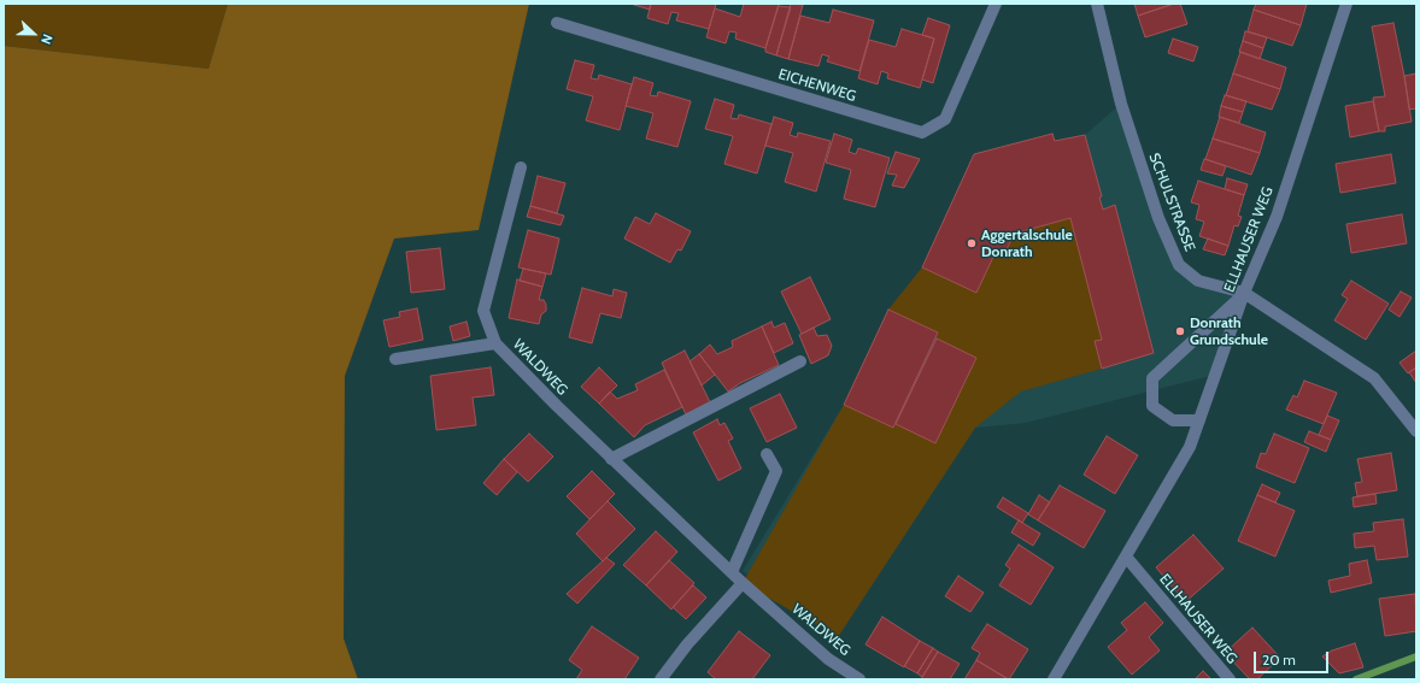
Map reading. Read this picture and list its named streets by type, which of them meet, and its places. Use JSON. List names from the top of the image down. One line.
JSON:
{"streets":{"street":["EICHENWEG","SCHULSTRASSE","ELLHAUSER WEG","WALDWEG"]},"crossings":[["SCHULSTRASSE","ELLHAUSER WEG"]],"places":["Aggertalschule Donrath","Donrath Grundschule"],"scale_bar":"20 m","north":"right"}
